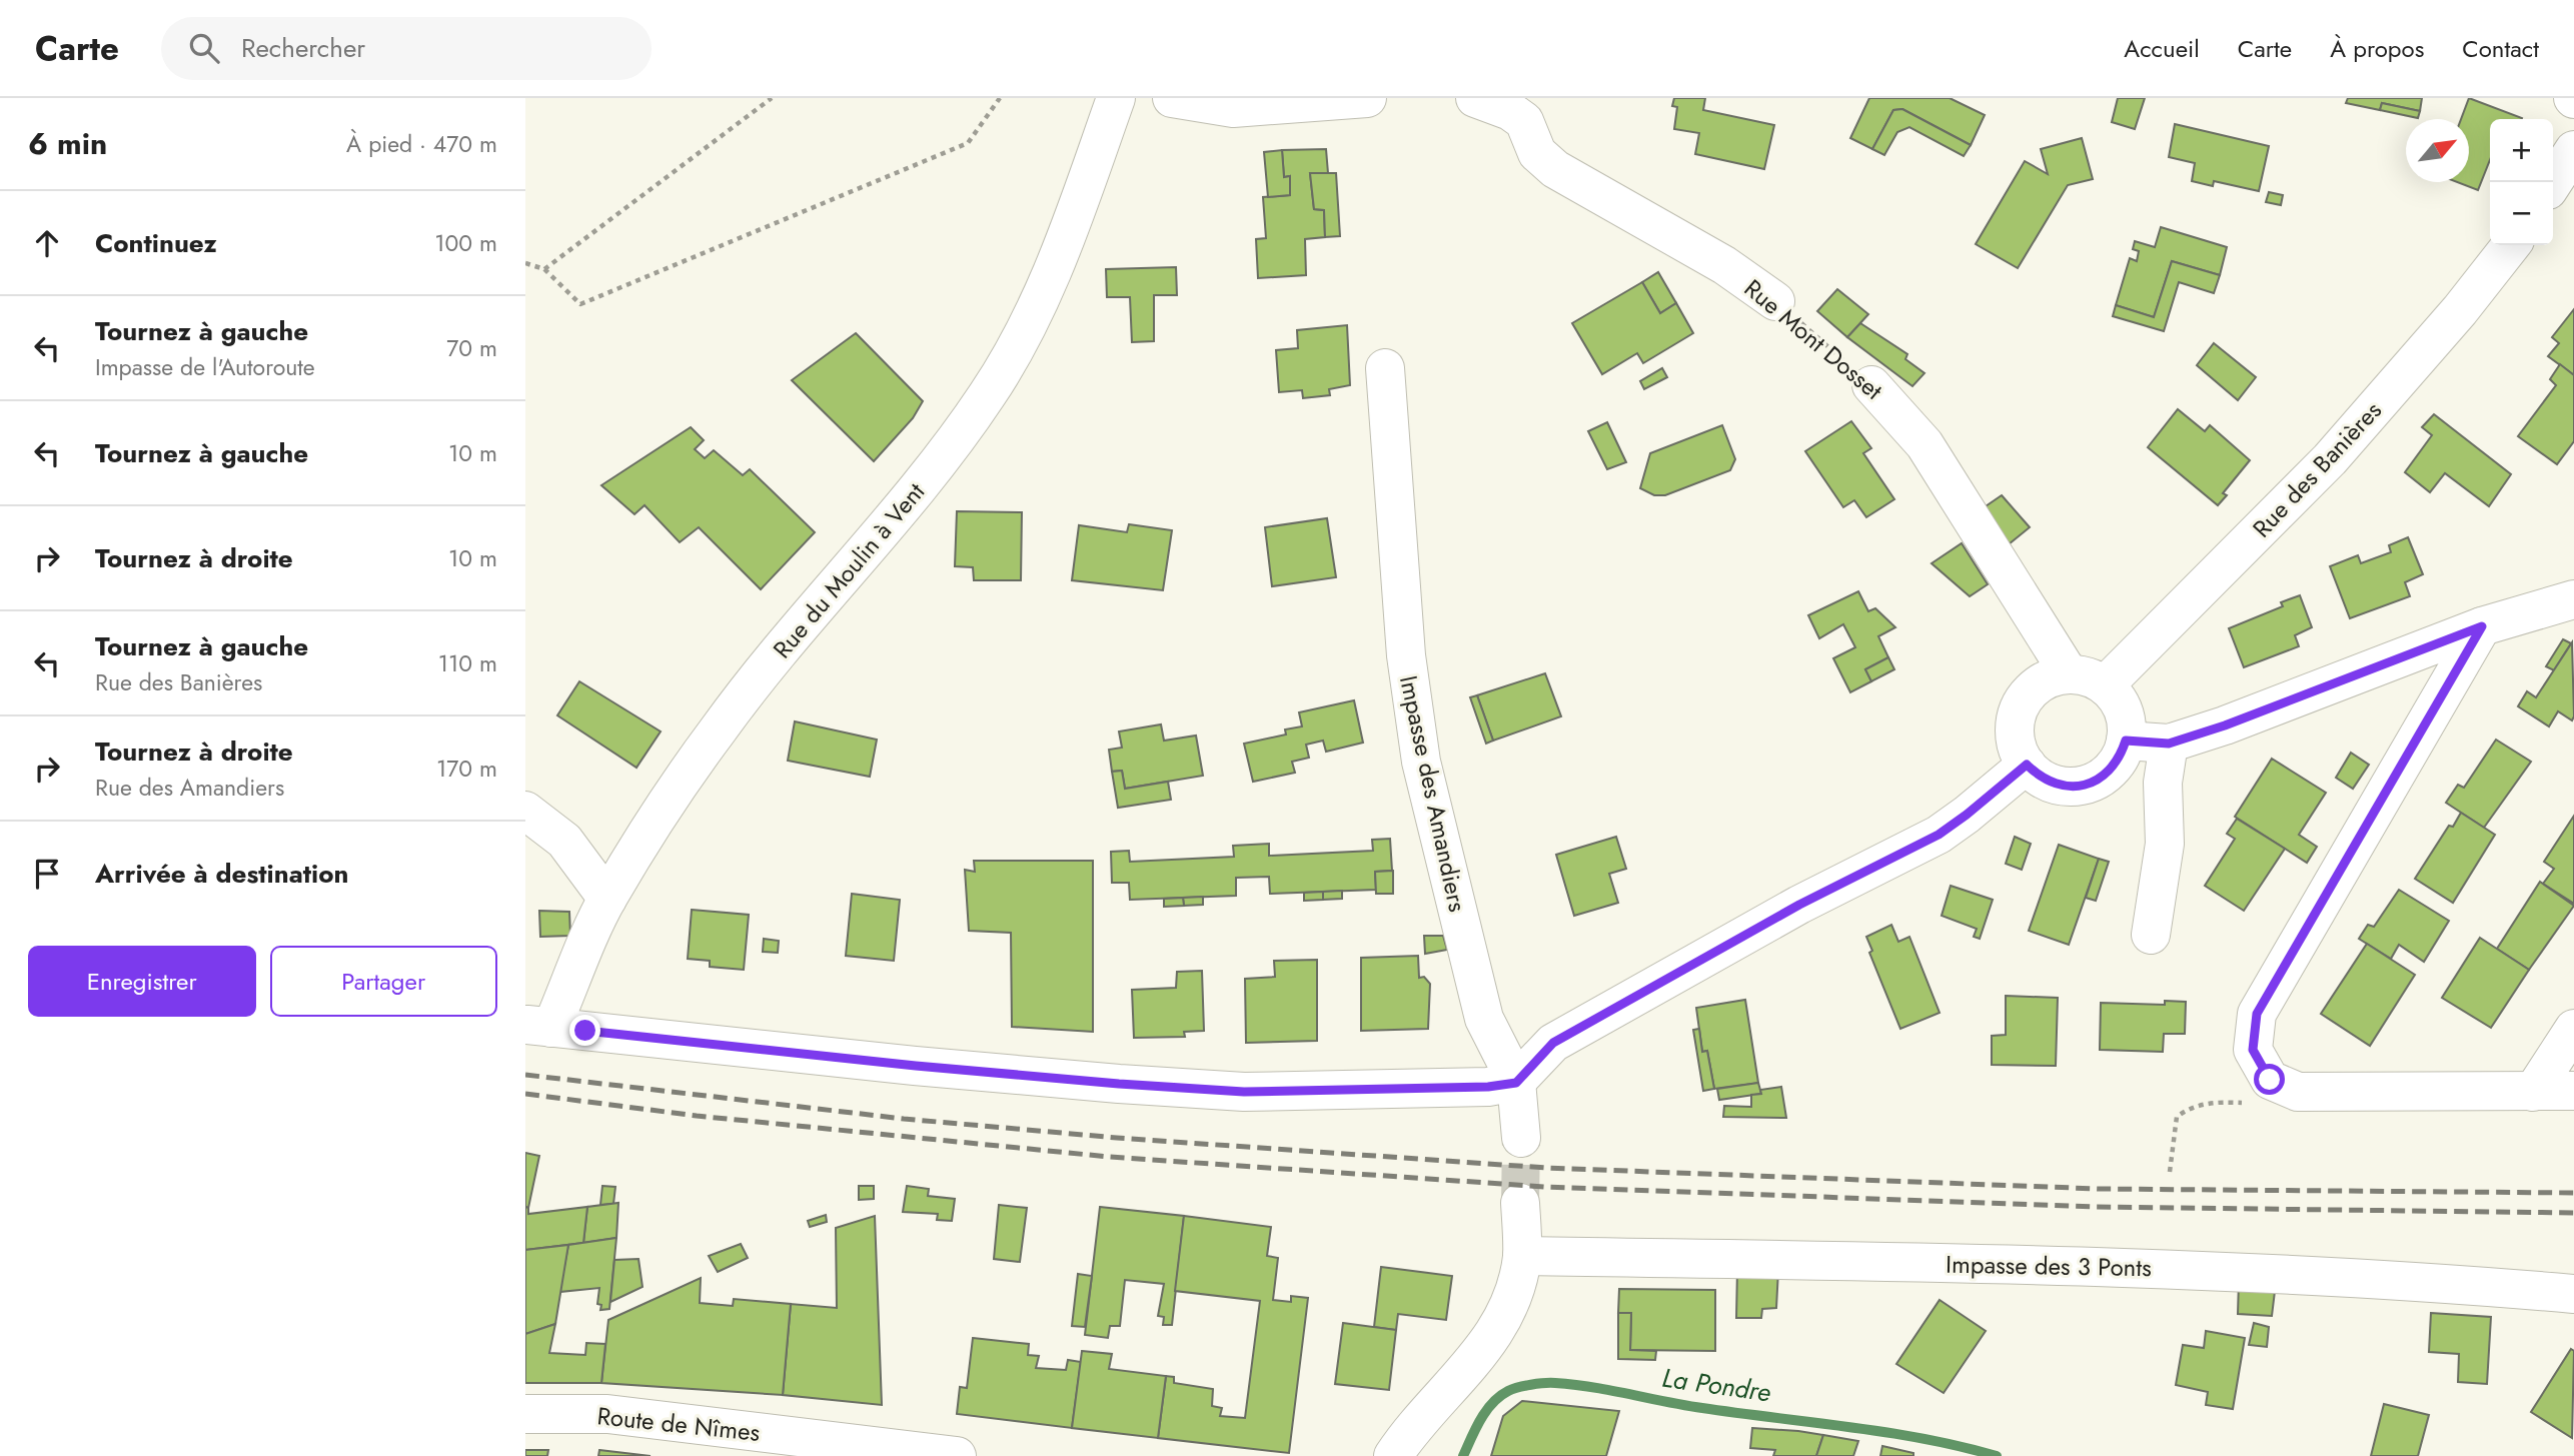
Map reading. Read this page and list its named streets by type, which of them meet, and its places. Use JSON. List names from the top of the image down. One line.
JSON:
{"streets":{"street":["Rue Mont Dosset","Rue des Banières","Rue du Moulin à Vent","Impasse des Amandiers","Impasse des 3 Ponts","Route de Nîmes"]},"crossings":[["Rue Mont Dosset","Rue des Banières"]],"water":["La Pondre"],"north":"top right","page":{"header":"Carte","search":"Rechercher","nav":["Accueil","Carte","À propos","Contact"],"heading":["6 min","À pied · 470 m"],"map_buttons":["+","−"],"list":[["Continuez","100 m"],["Tournez à gauche","Impasse de l'Autoroute","70 m"],["Tournez à gauche","10 m"],["Tournez à droite","10 m"],["Tournez à gauche","Rue des Banières","110 m"],["Tournez à droite","Rue des Amandiers","170 m"],"Arrivée à destination"],"buttons":["Enregistrer","Partager"]}}
